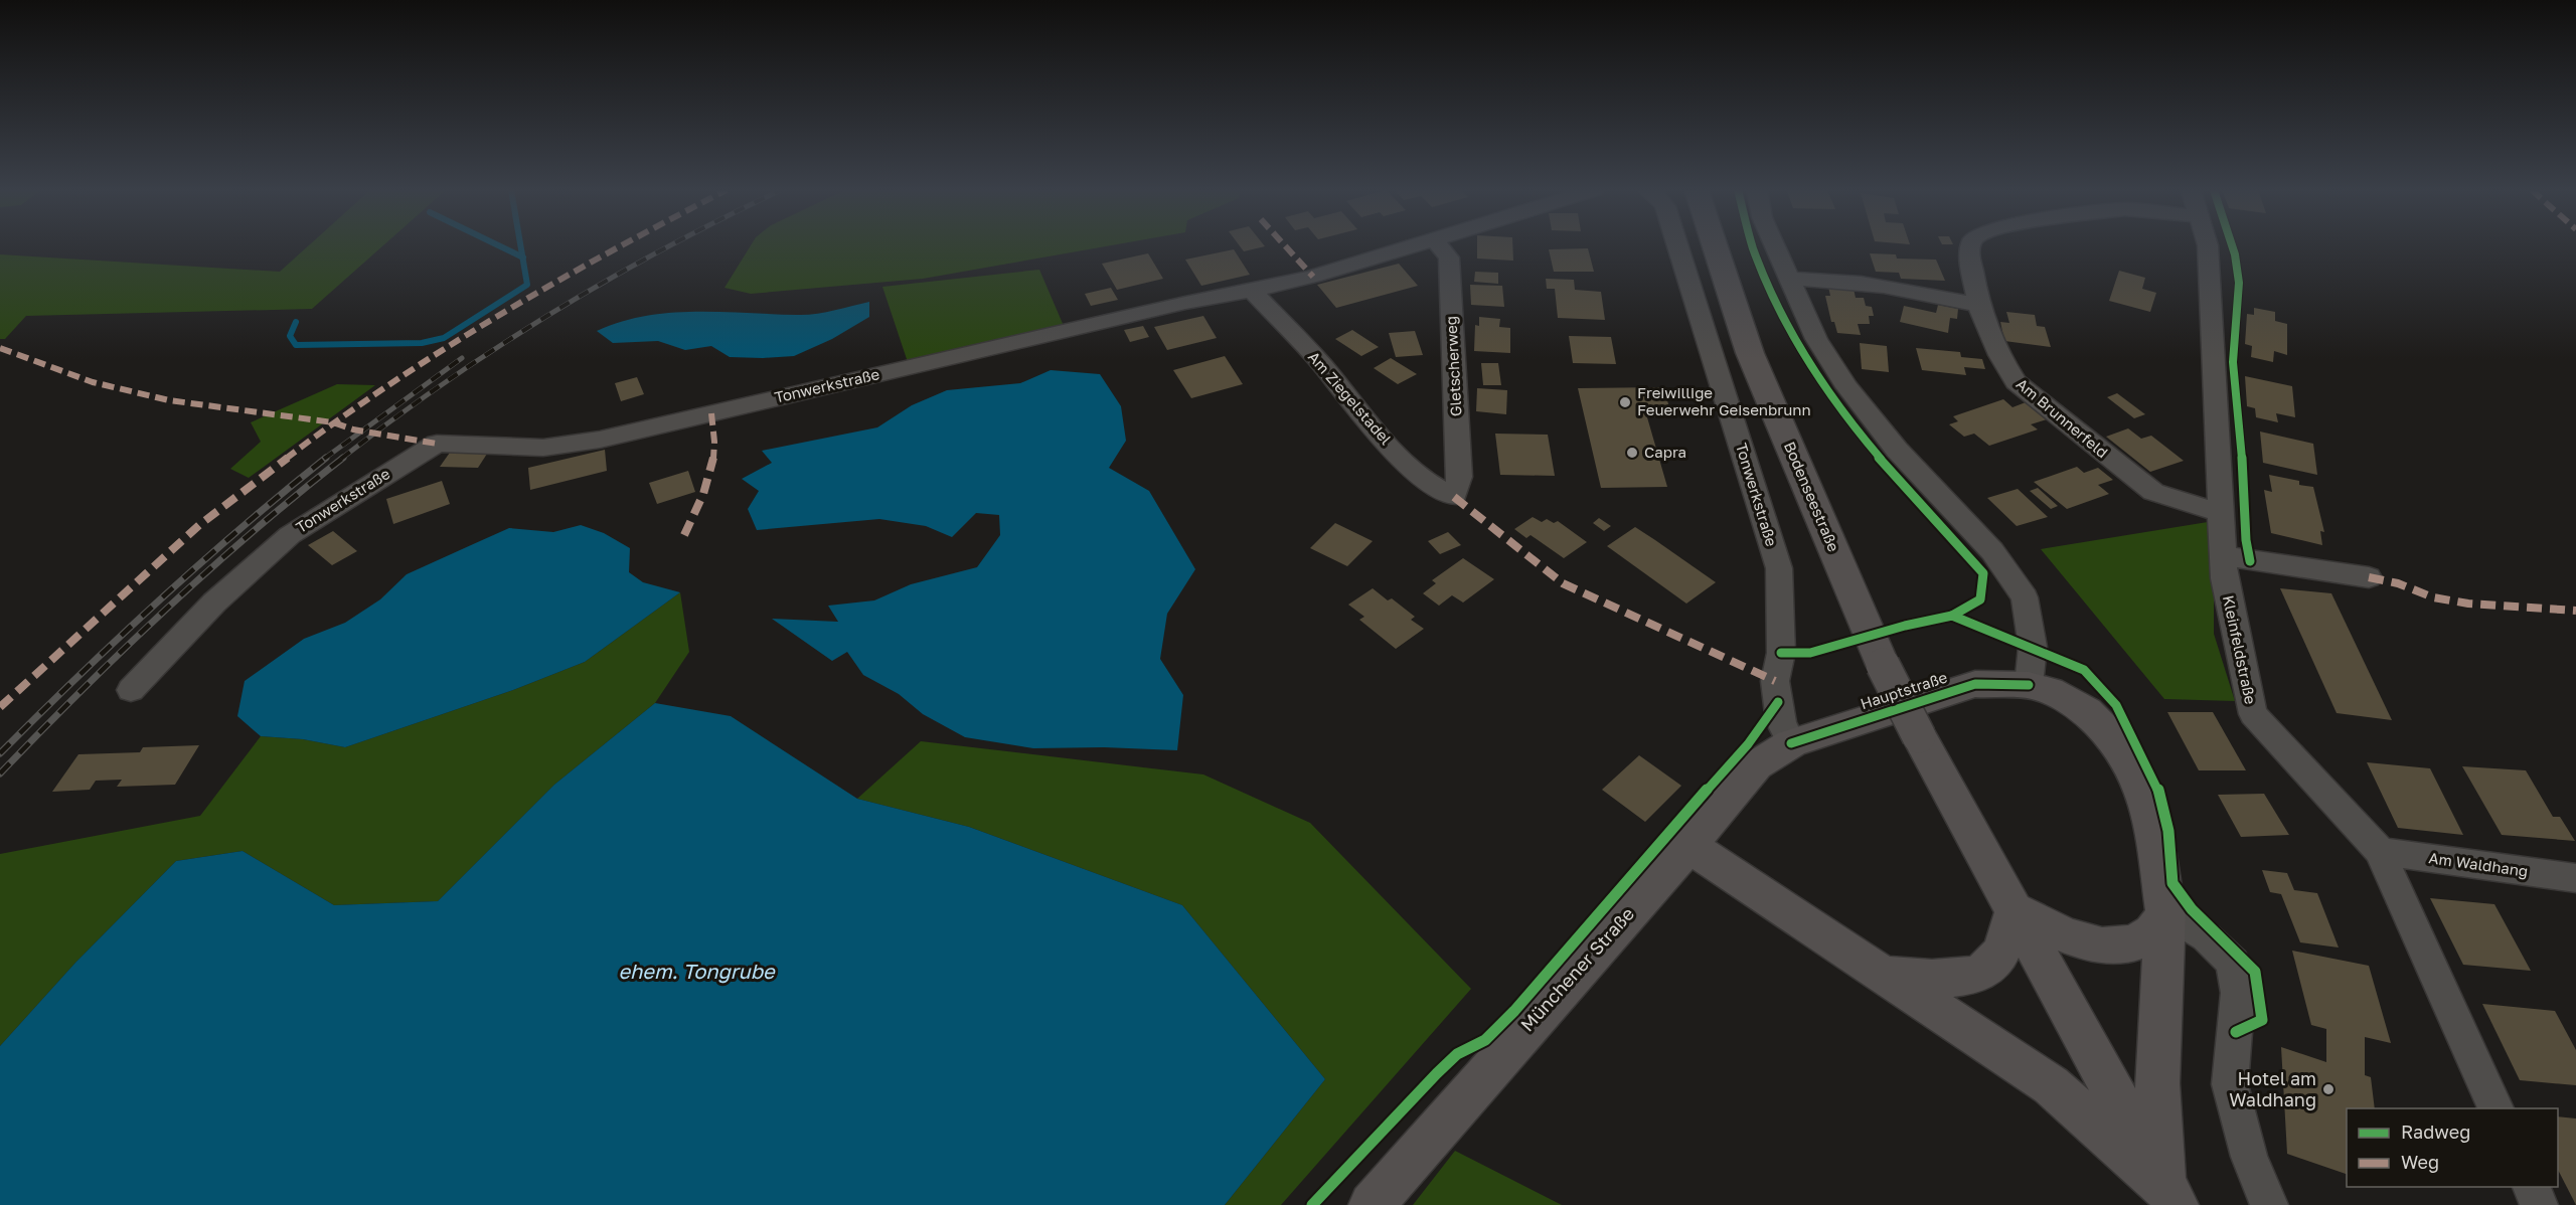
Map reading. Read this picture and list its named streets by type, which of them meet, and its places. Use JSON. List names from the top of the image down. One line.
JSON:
{"streets":{"main road":["Bodenseestraße","Hauptstraße","Münchener Straße"],"street":["Gletscherweg","Tonwerkstraße","Am Ziegelstadel","Am Brunnerfeld","Kleinfeldstraße","Am Waldhang"]},"crossings":[["Gletscherweg","Am Ziegelstadel"],["Tonwerkstraße","Am Ziegelstadel"],["Tonwerkstraße","Hauptstraße"],["Tonwerkstraße","Münchener Straße"],["Am Brunnerfeld","Kleinfeldstraße"],["Bodenseestraße","Hauptstraße"],["Kleinfeldstraße","Am Waldhang"],["Hauptstraße","Münchener Straße"]],"water":["ehem. Tongrube"],"places":["Freiwillige Feuerwehr Geisenbrunn","Capra","Hotel am Waldhang"],"legend":["Radweg","Weg"]}
